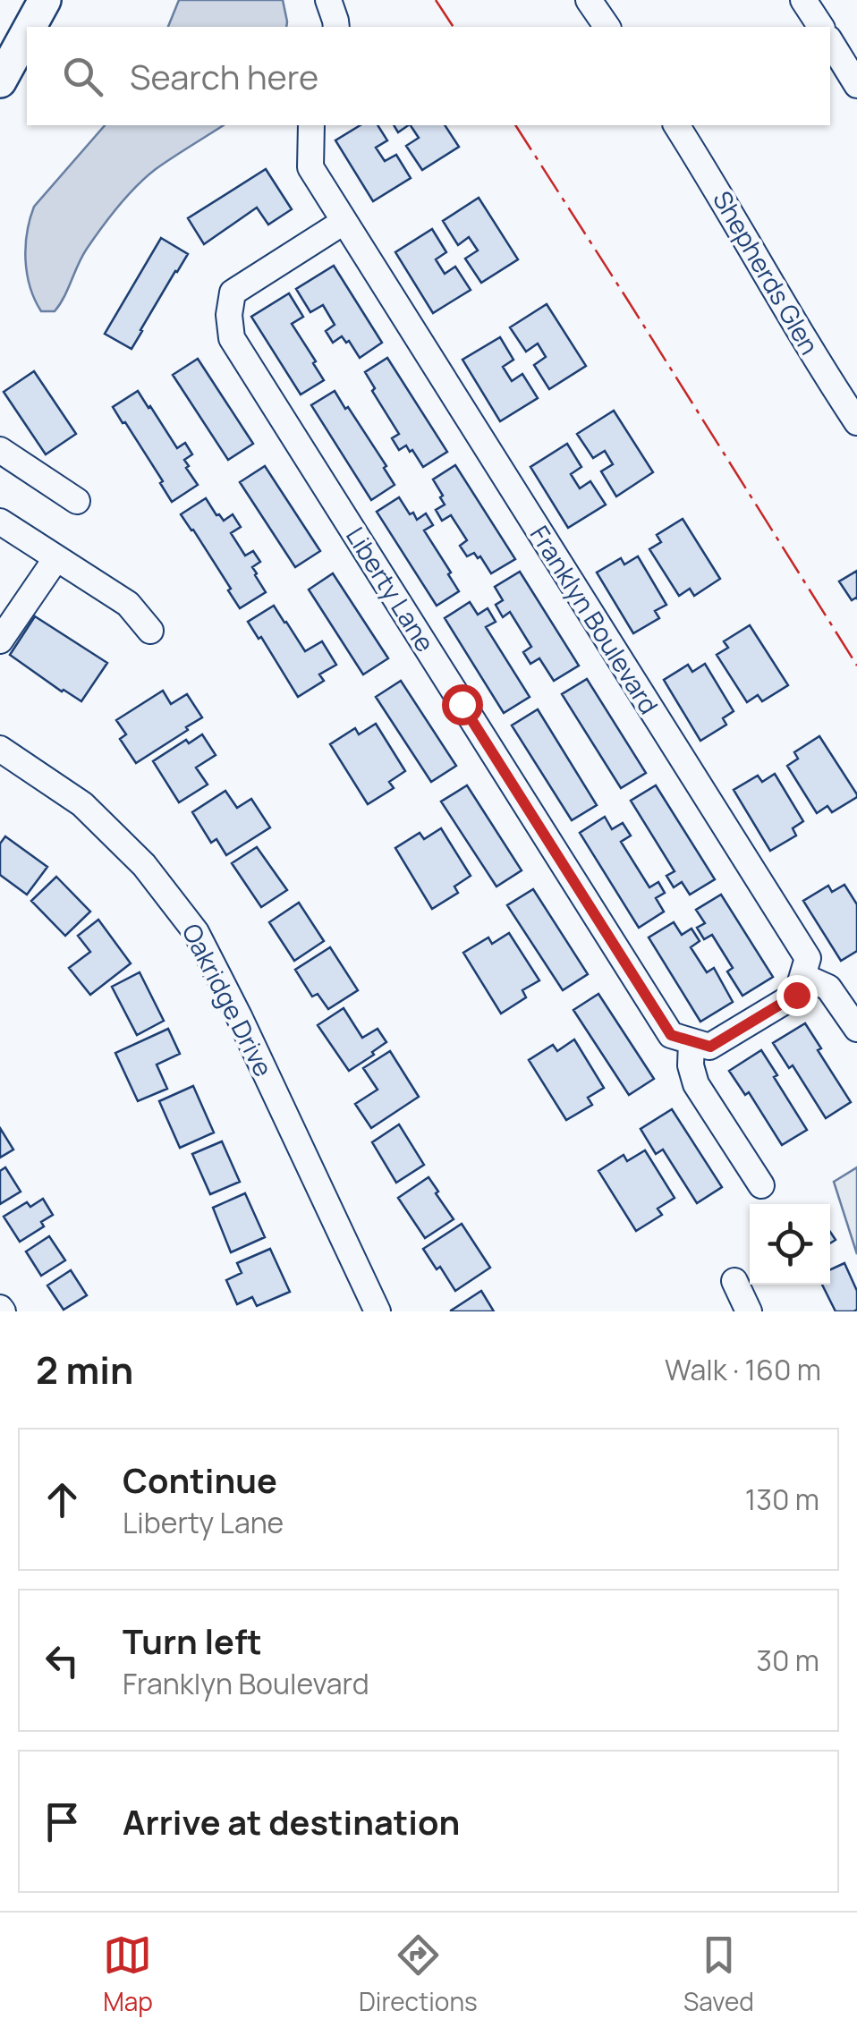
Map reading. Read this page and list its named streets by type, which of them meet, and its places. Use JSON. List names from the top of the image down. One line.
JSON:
{"streets":{"street":["Shepherds Glen","Liberty Lane","Franklyn Boulevard","Oakridge Drive"]},"crossings":[["Liberty Lane","Franklyn Boulevard"]],"page":{"search":"Search here","heading":["2 min","Walk · 160 m"],"list":[["Continue","Liberty Lane","130 m"],["Turn left","Franklyn Boulevard","30 m"],"Arrive at destination"],"nav":["Map","Directions","Saved"]}}
